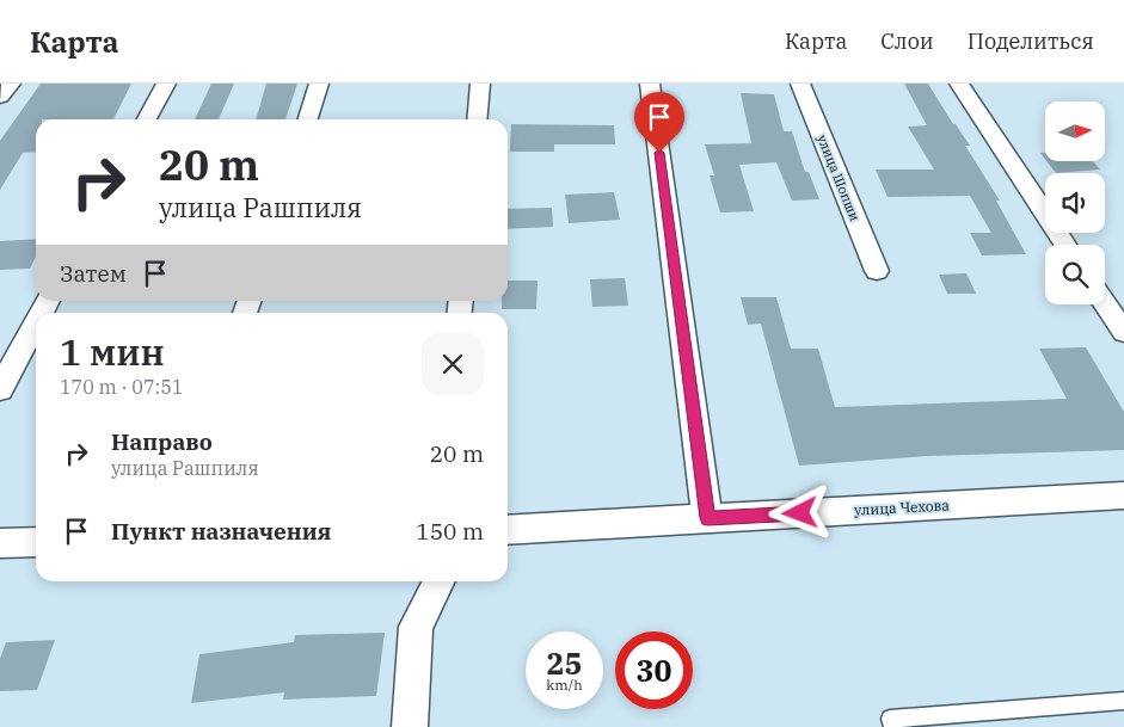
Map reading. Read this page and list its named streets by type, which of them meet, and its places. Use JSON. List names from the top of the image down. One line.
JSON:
{"streets":{"street":["улица Шопши","улица Чехова"]},"north":"right","page":{"header":"Карта","nav":["Карта","Слои","Поделиться"],"turn":["20 m","улица Рашпиля"],"then":"Затем","heading":["1 мин","170 m · 07:51"],"list":[{"name":"Направо","note":"улица Рашпиля","value":"20 m"},{"name":"Пункт назначения","value":"150 m"}],"speed":"25 km/h","limit":"30"}}
